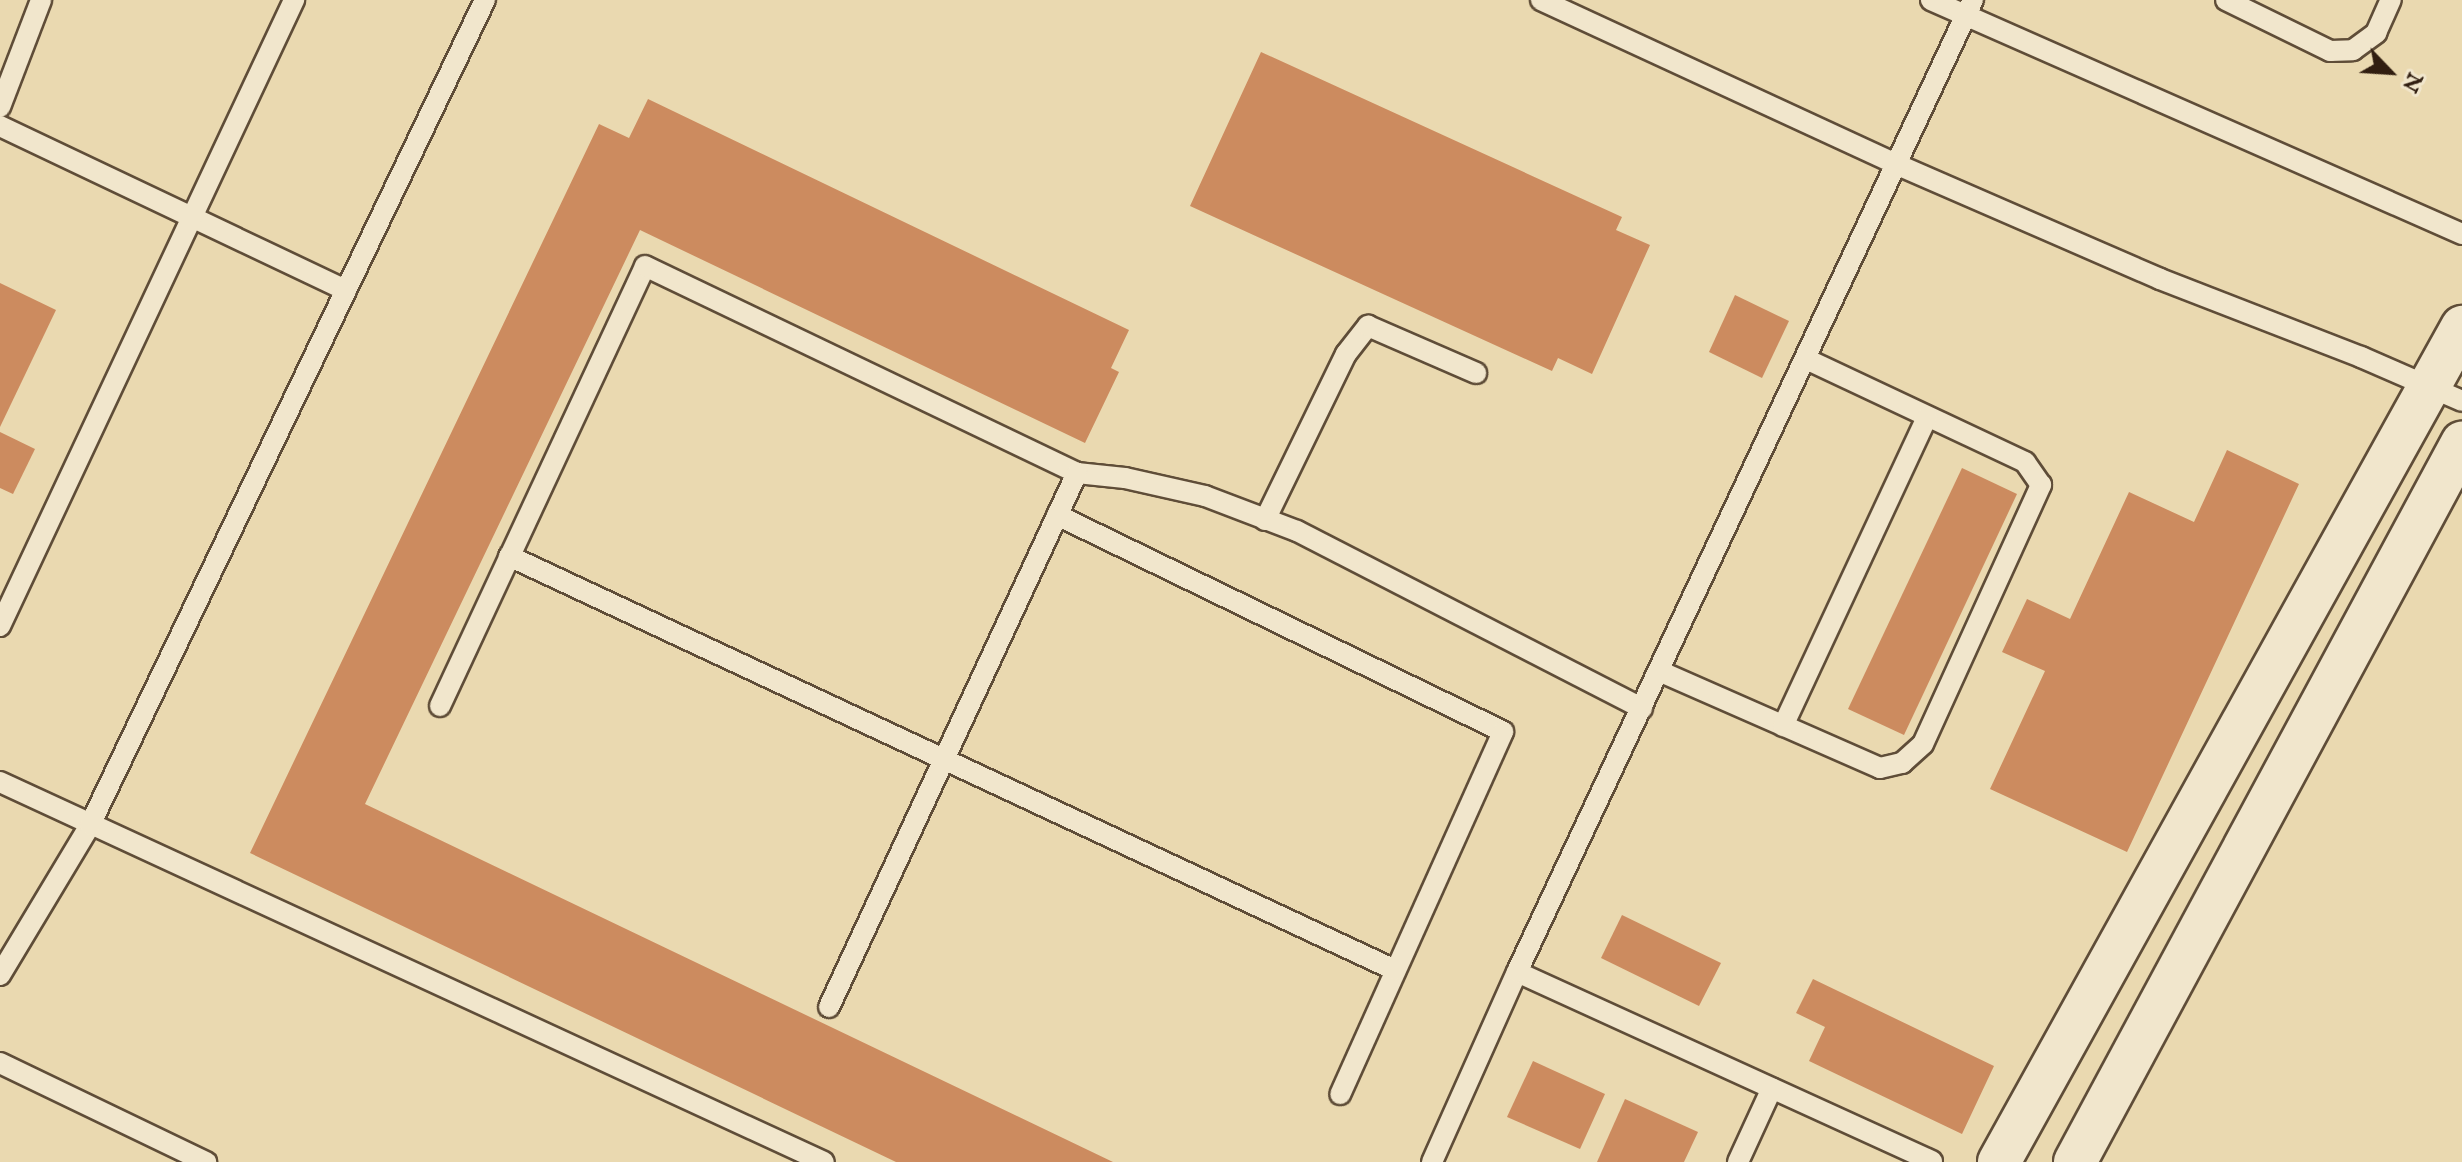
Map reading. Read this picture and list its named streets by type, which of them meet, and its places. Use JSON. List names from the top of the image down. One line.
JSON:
{"north":"bottom right"}
